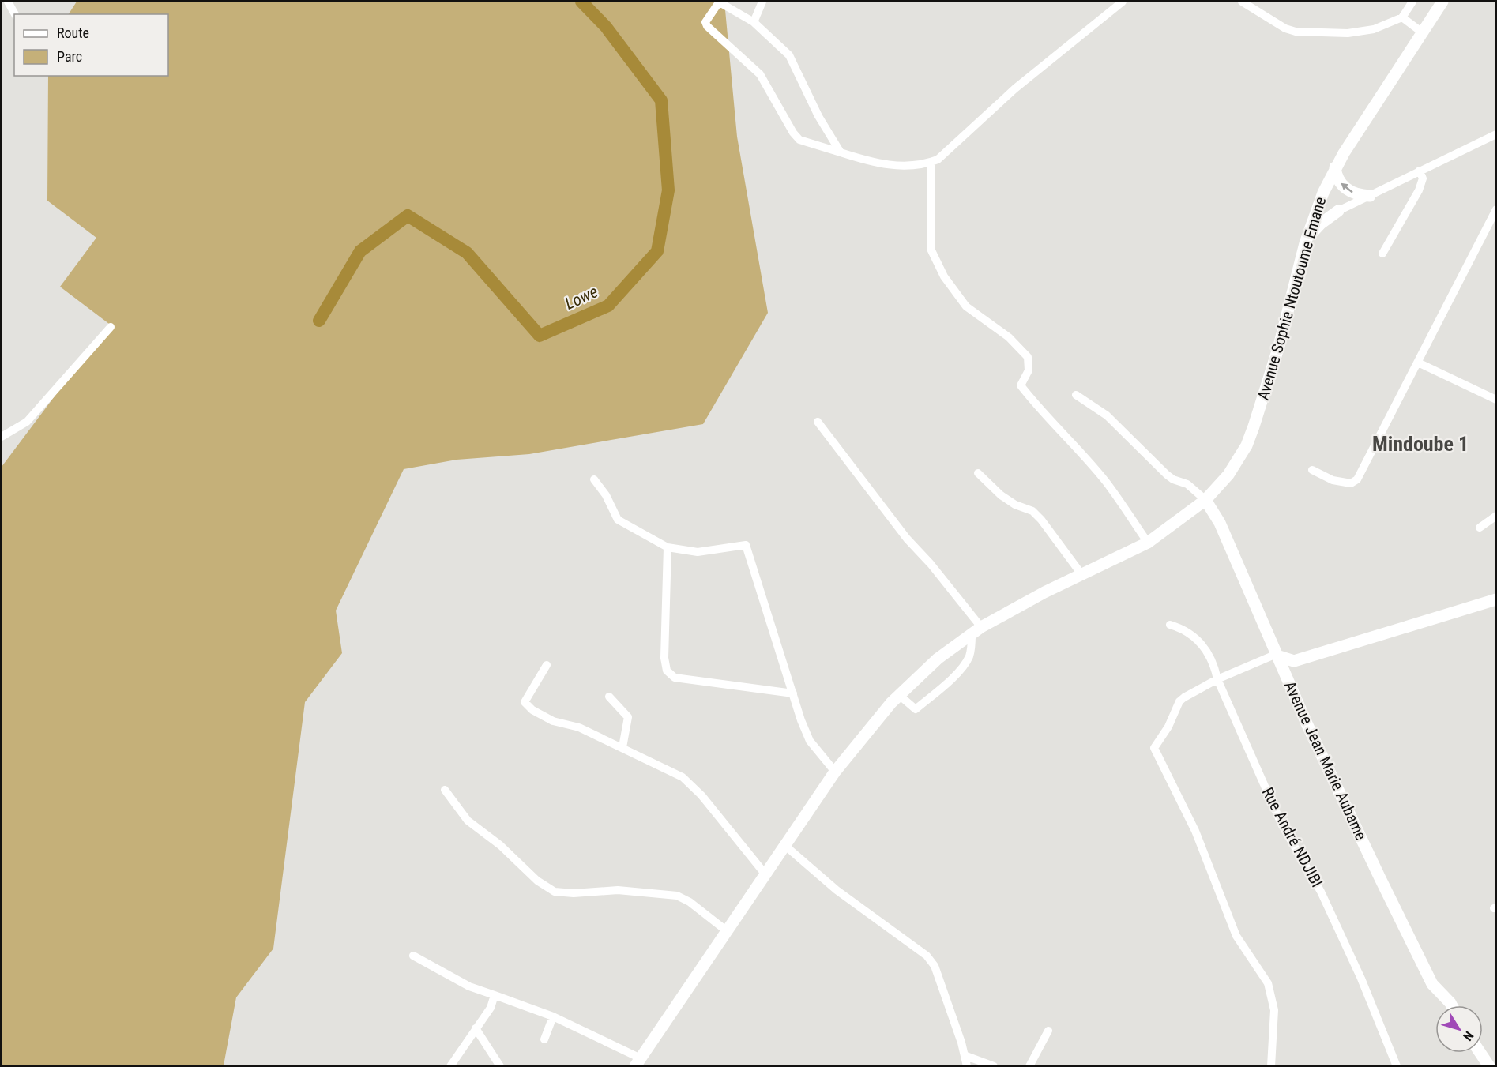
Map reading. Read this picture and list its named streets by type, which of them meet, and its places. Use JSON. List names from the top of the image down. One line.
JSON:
{"streets":{"street":["Avenue Sophie Ntoutoume Emane","Avenue Jean Marie Aubame","Rue André NDJIBI"]},"crossings":[["Avenue Sophie Ntoutoume Emane","Avenue Jean Marie Aubame"]],"districts":["Mindoube 1"],"water":["Lowe"],"legend":["Route","Parc"],"north":"bottom right"}
